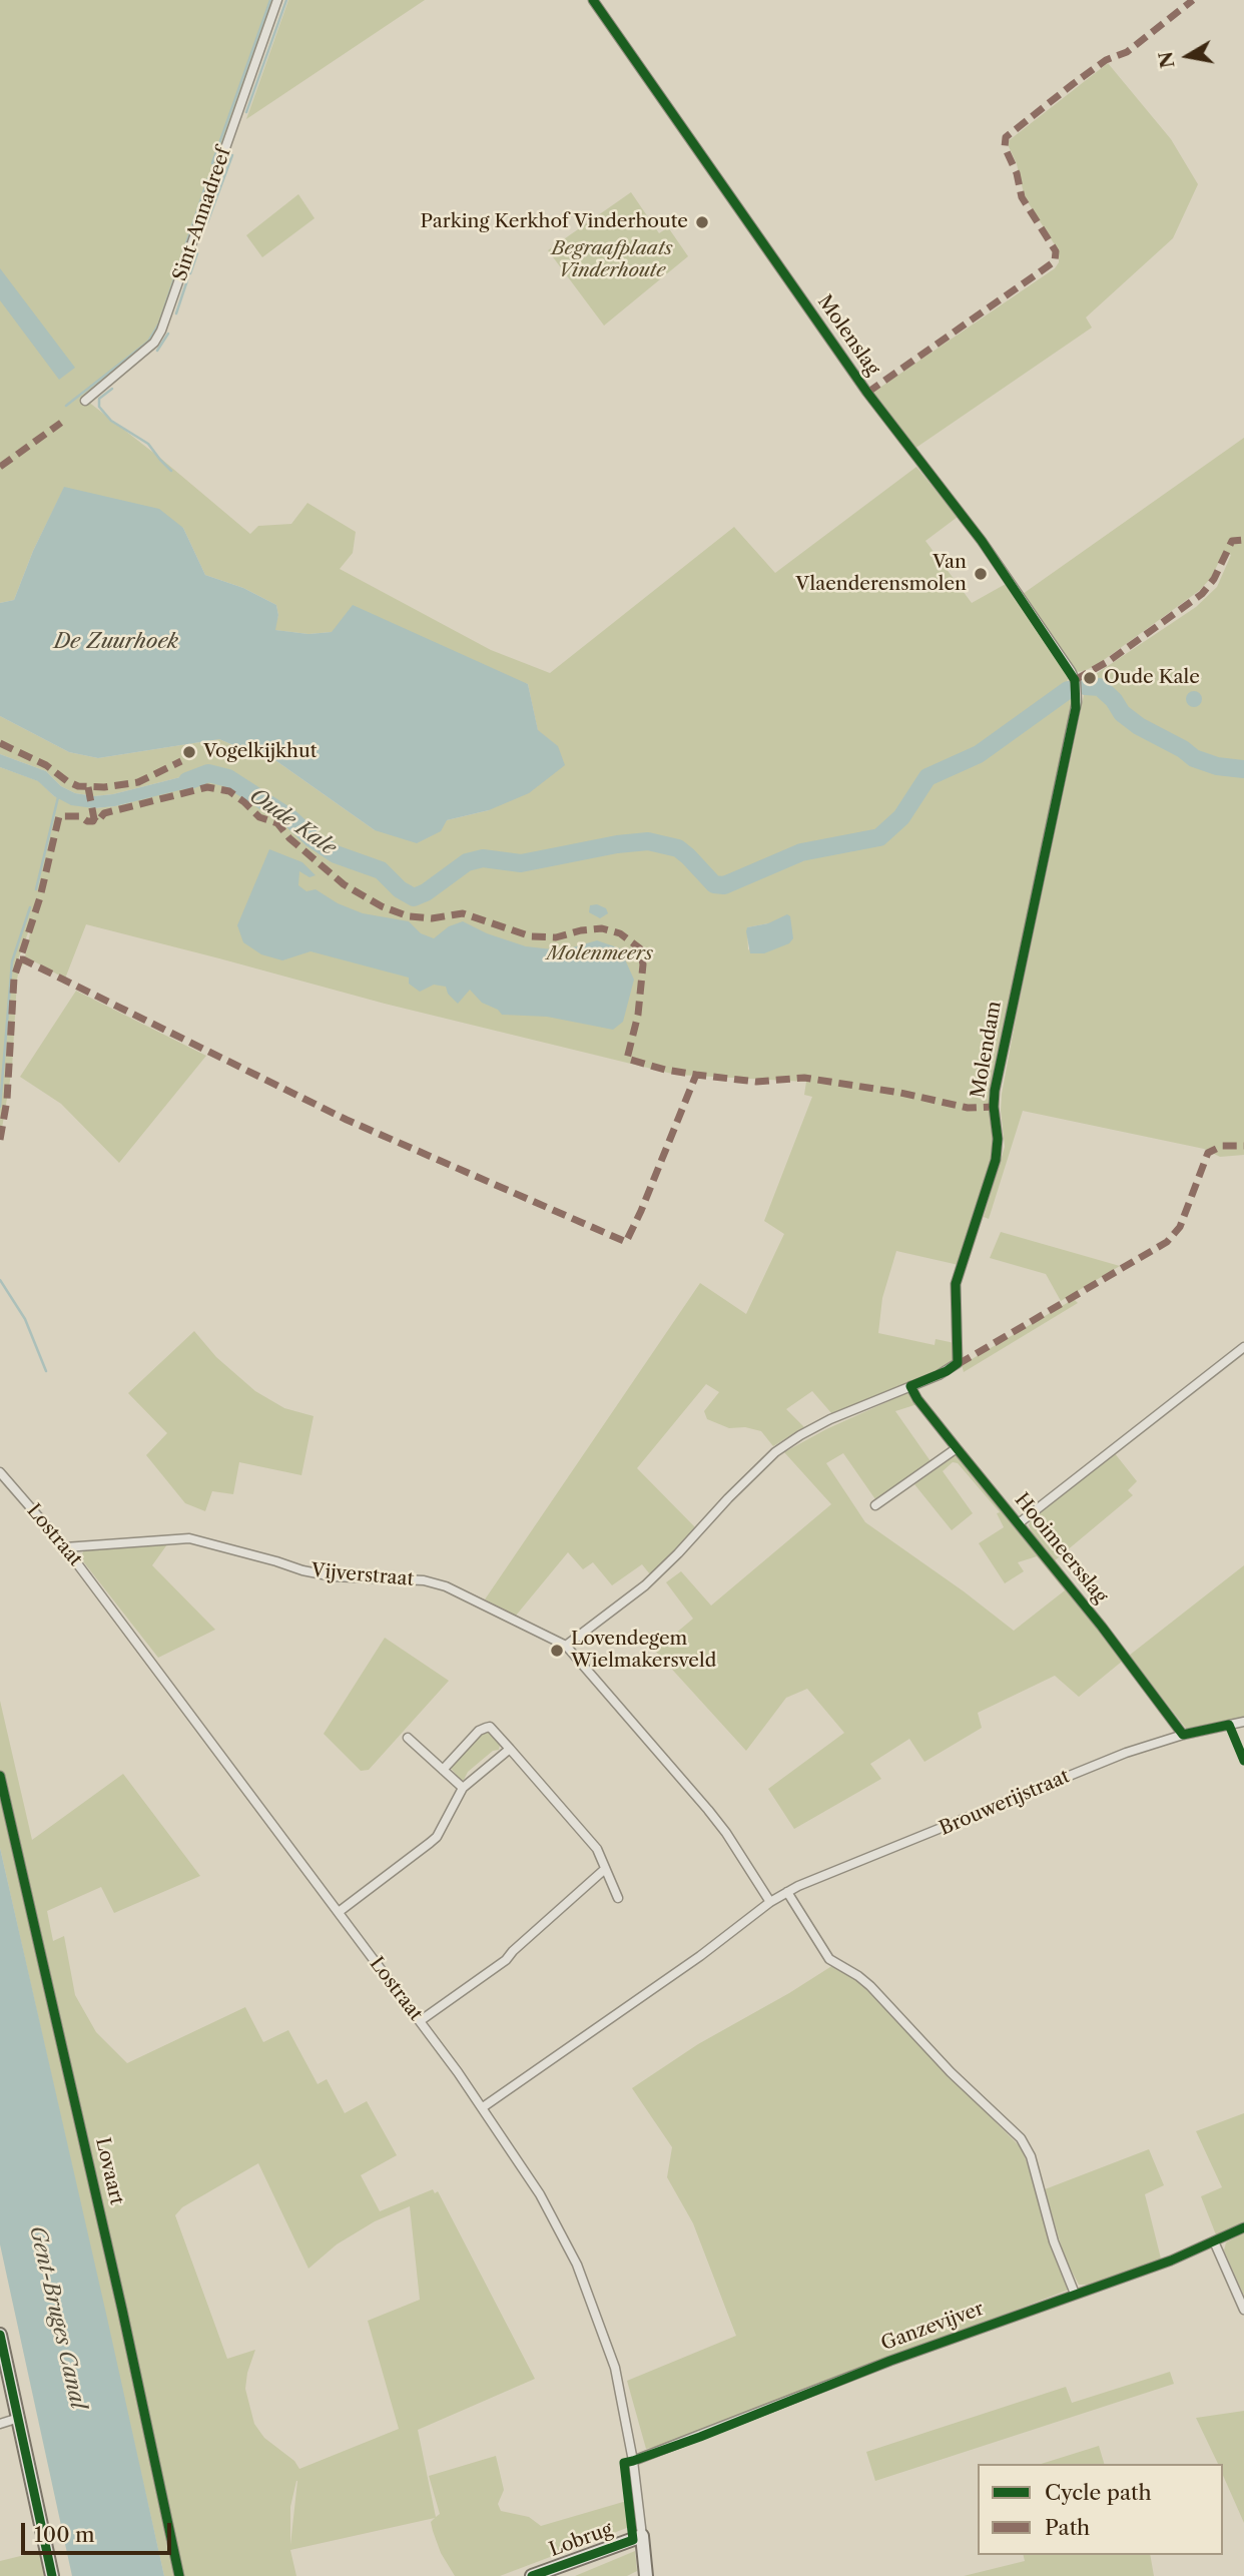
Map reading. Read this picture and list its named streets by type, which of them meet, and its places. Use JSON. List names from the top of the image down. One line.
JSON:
{"streets":{"street":["Sint-Annadreef","Molenslag","Molendam","Lostraat","Hooimeersslag","Vijverstraat","Brouwerijstraat","Lovaart","Ganzevijver","Lobrug"]},"crossings":[["Molenslag","Molendam"],["Molendam","Hooimeersslag"],["Lostraat","Vijverstraat"],["Lostraat","Brouwerijstraat"],["Lostraat","Ganzevijver"],["Lostraat","Lobrug"],["Hooimeersslag","Brouwerijstraat"]],"water":["De Zuurhoek","Oude Kale","Gent-Bruges Canal"],"parks":["Begraafplaats Vinderhoute","Molenmeers"],"places":["Parking Kerkhof Vinderhoute","Van Vlaenderensmolen","Oude Kale","Vogelkijkhut","Lovendegem Wielmakersveld"],"legend":["Cycle path","Path"],"scale_bar":"100 m","north":"left"}
